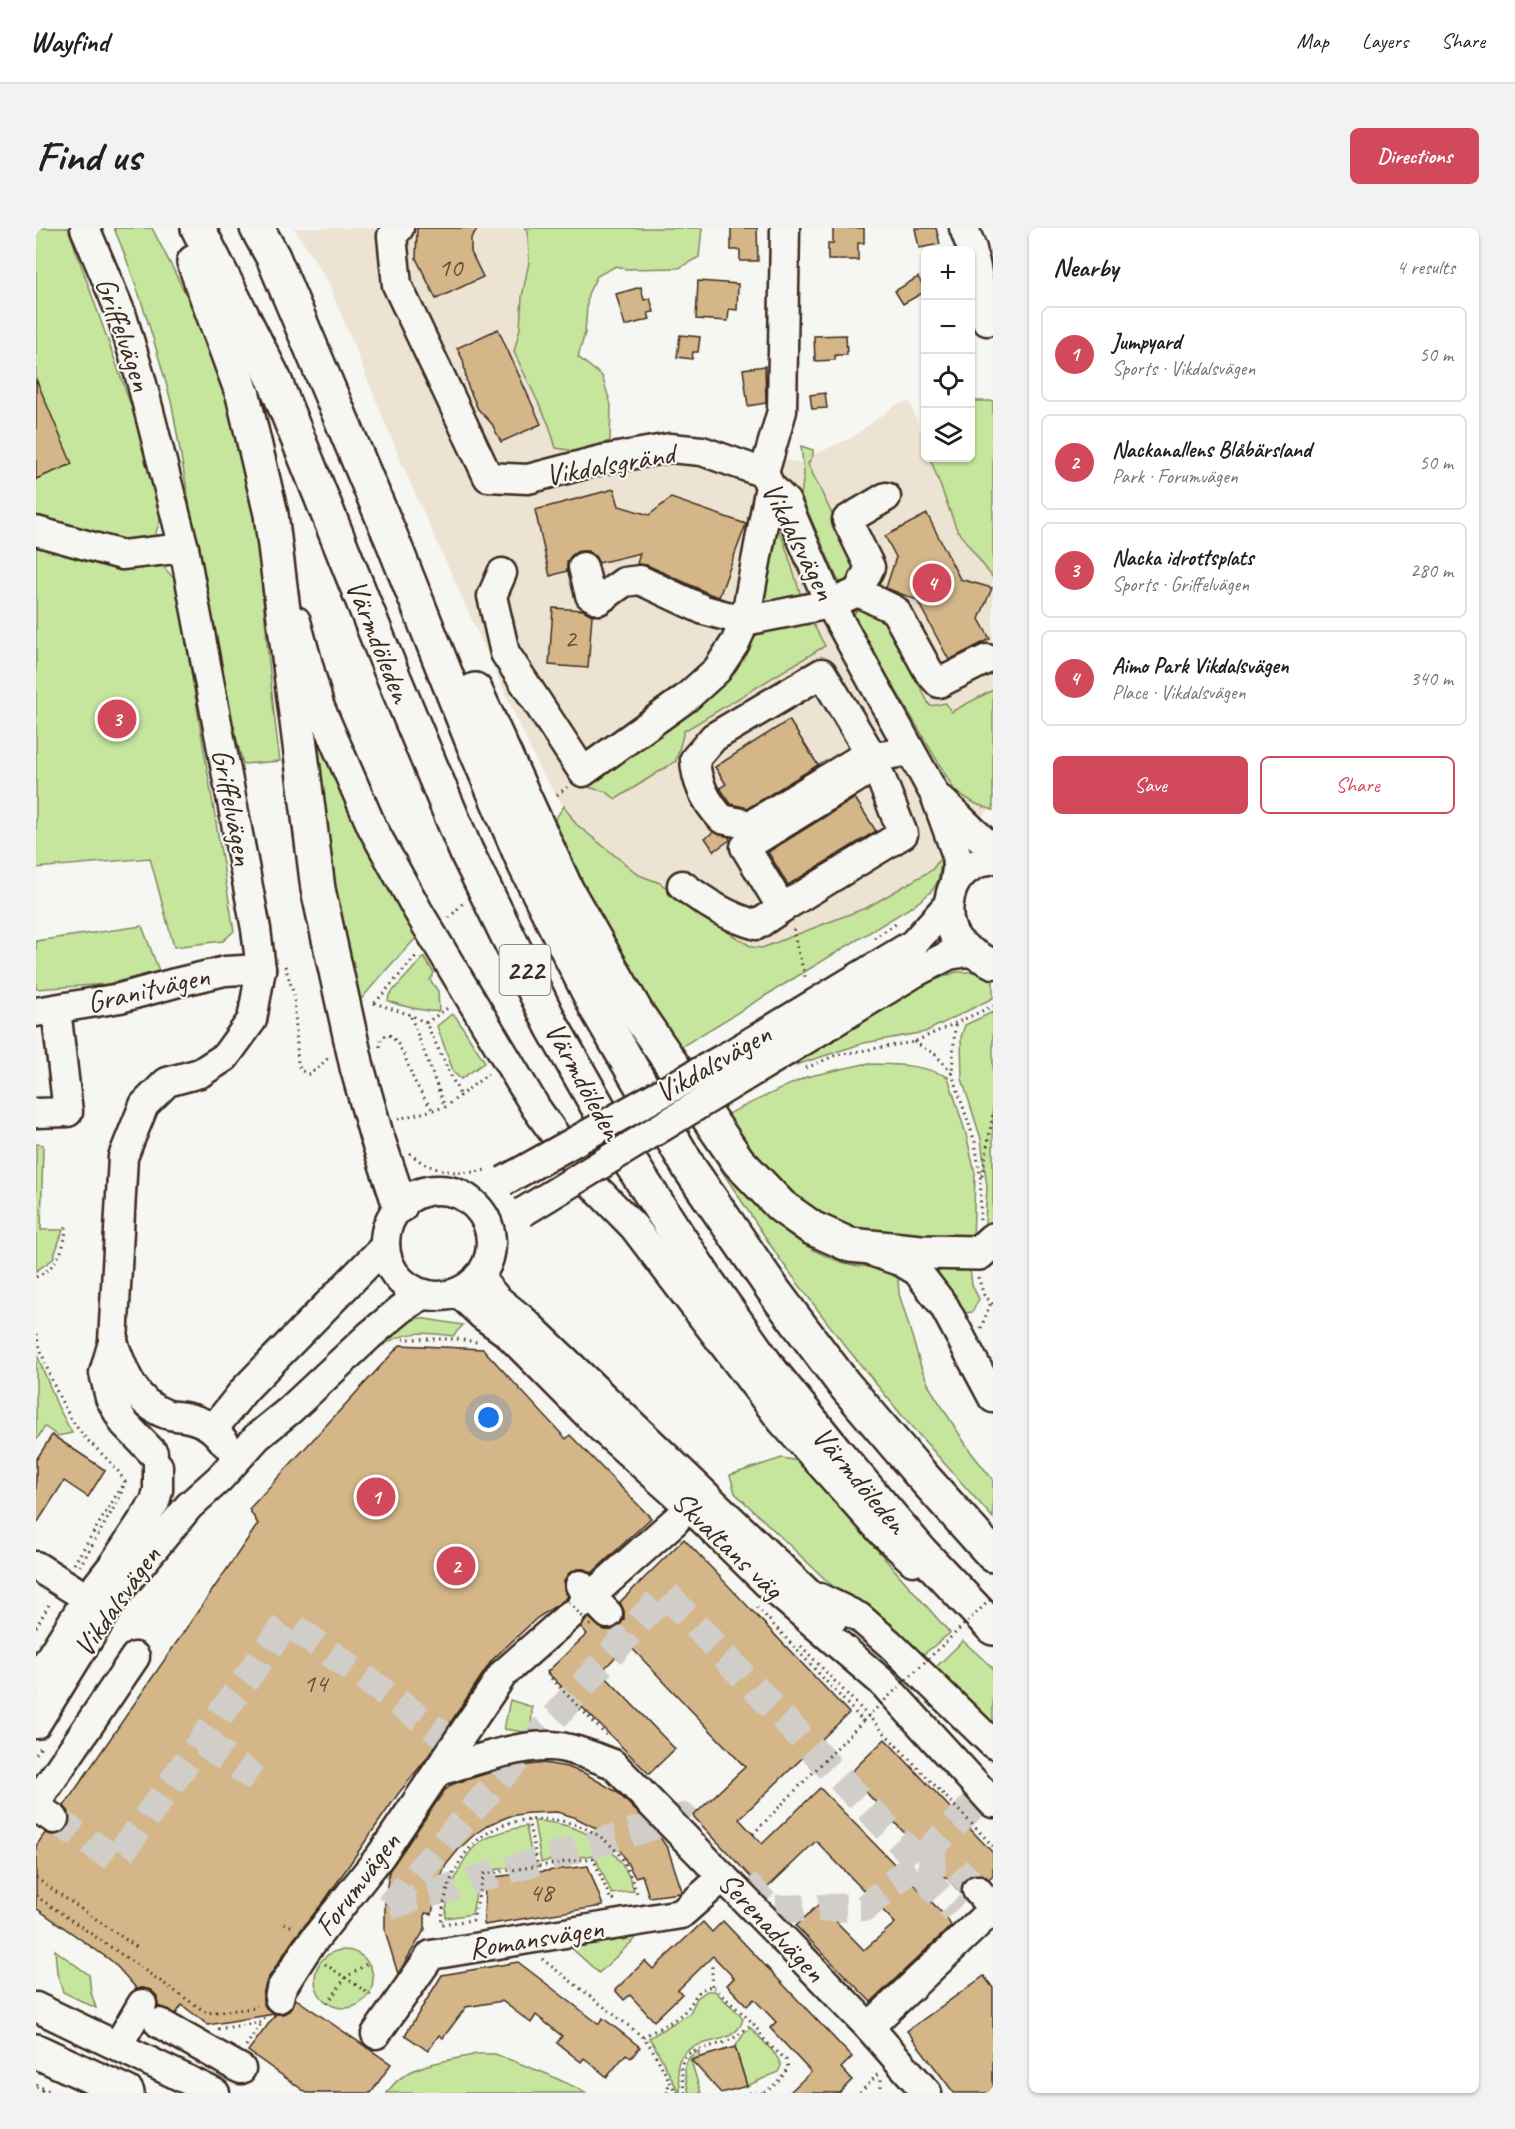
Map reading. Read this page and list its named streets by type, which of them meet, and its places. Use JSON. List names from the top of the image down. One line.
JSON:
{"streets":{"main road":["Värmdöleden","222"],"street":["Griffelvägen","Vikdalsgränd","Vikdalsvägen","Granitvägen","Skvaltans väg","Forumvägen","Serenadvägen","Romansvägen"]},"crossings":[["Griffelvägen","Vikdalsvägen"],["Griffelvägen","Granitvägen"],["Vikdalsgränd","Vikdalsvägen"],["Vikdalsvägen","Skvaltans väg"],["Forumvägen","Serenadvägen"],["Serenadvägen","Romansvägen"]],"house_numbers":["10","2","14","48"],"page":{"header":"Wayfind","nav":["Map","Layers","Share"],"buttons":["Directions",["Save","Share"]],"title":"Find us","heading":["Nearby","4 results"],"map_buttons":["+","−"],"list":[{"mark":"1","name":"Jumpyard","note":"Sports · Vikdalsvägen","value":"50 m"},{"mark":"2","name":"Nackanallens Blåbärsland","note":"Park · Forumvägen","value":"50 m"},{"mark":"3","name":"Nacka idrottsplats","note":"Sports · Griffelvägen","value":"280 m"},{"mark":"4","name":"Aimo Park Vikdalsvägen","note":"Place · Vikdalsvägen","value":"340 m"}],"pins":["4","3","1","2"]}}
